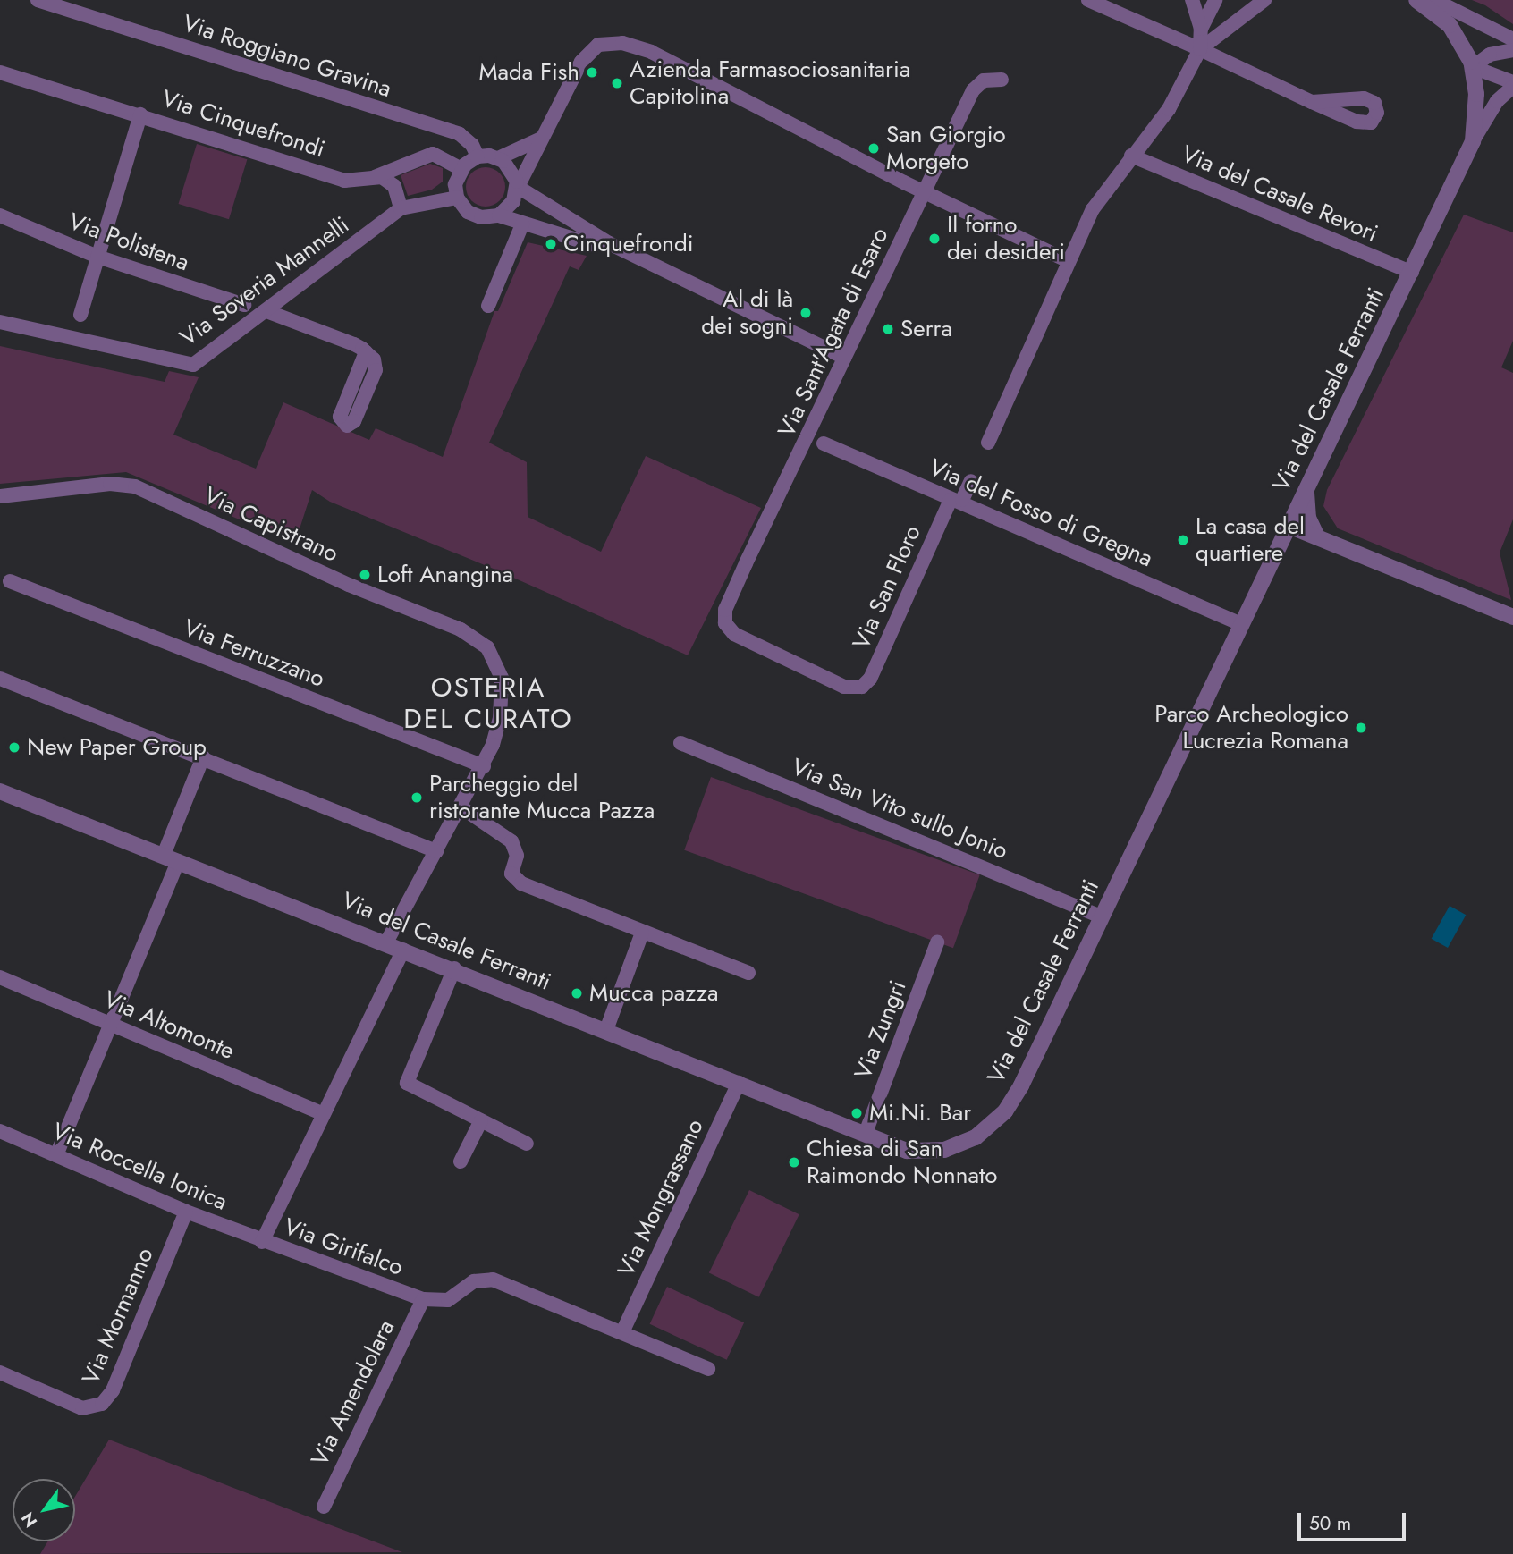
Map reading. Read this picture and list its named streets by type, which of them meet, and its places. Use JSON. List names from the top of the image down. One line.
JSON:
{"streets":{"street":["Via Roggiano Gravina","Via Cinquefrondi","Via del Casale Revori","Via Polistena","Via Soveria Mannelli","Via Sant'Agata di Esaro","Via del Casale Ferranti","Via del Fosso di Gregna","Via Capistrano","Via San Floro","Via Ferruzzano","Via San Vito sullo Jonio","Via Altomonte","Via Zungri","Via Roccella Ionica","Via Mongrassano","Via Girifalco","Via Mormanno","Via Amendolara"]},"crossings":[["Via Roggiano Gravina","Via Cinquefrondi"],["Via del Casale Revori","Via del Casale Ferranti"],["Via Sant'Agata di Esaro","Via San Floro"],["Via del Casale Ferranti","Via del Fosso di Gregna"],["Via del Casale Ferranti","Via Capistrano"],["Via del Casale Ferranti","Via San Vito sullo Jonio"],["Via del Casale Ferranti","Via Zungri"],["Via del Casale Ferranti","Via Mongrassano"],["Via del Casale Ferranti","Via Girifalco"],["Via del Fosso di Gregna","Via San Floro"],["Via Capistrano","Via Ferruzzano"],["Via Altomonte","Via Girifalco"],["Via Roccella Ionica","Via Girifalco"],["Via Roccella Ionica","Via Mormanno"],["Via Mongrassano","Via Girifalco"],["Via Girifalco","Via Amendolara"]],"districts":["OSTERIA DEL CURATO"],"places":["Mada Fish","Azienda Farmasociosanitaria Capitolina","San Giorgio Morgeto","Il forno dei desideri","Cinquefrondi","Al di là dei sogni","Serra","La casa del quartiere","Loft Anangina","Parco Archeologico Lucrezia Romana","New Paper Group","Parcheggio del ristorante Mucca Pazza","Mucca pazza","Mi.Ni. Bar","Chiesa di San Raimondo Nonnato"],"scale_bar":"50 m","north":"bottom left"}
